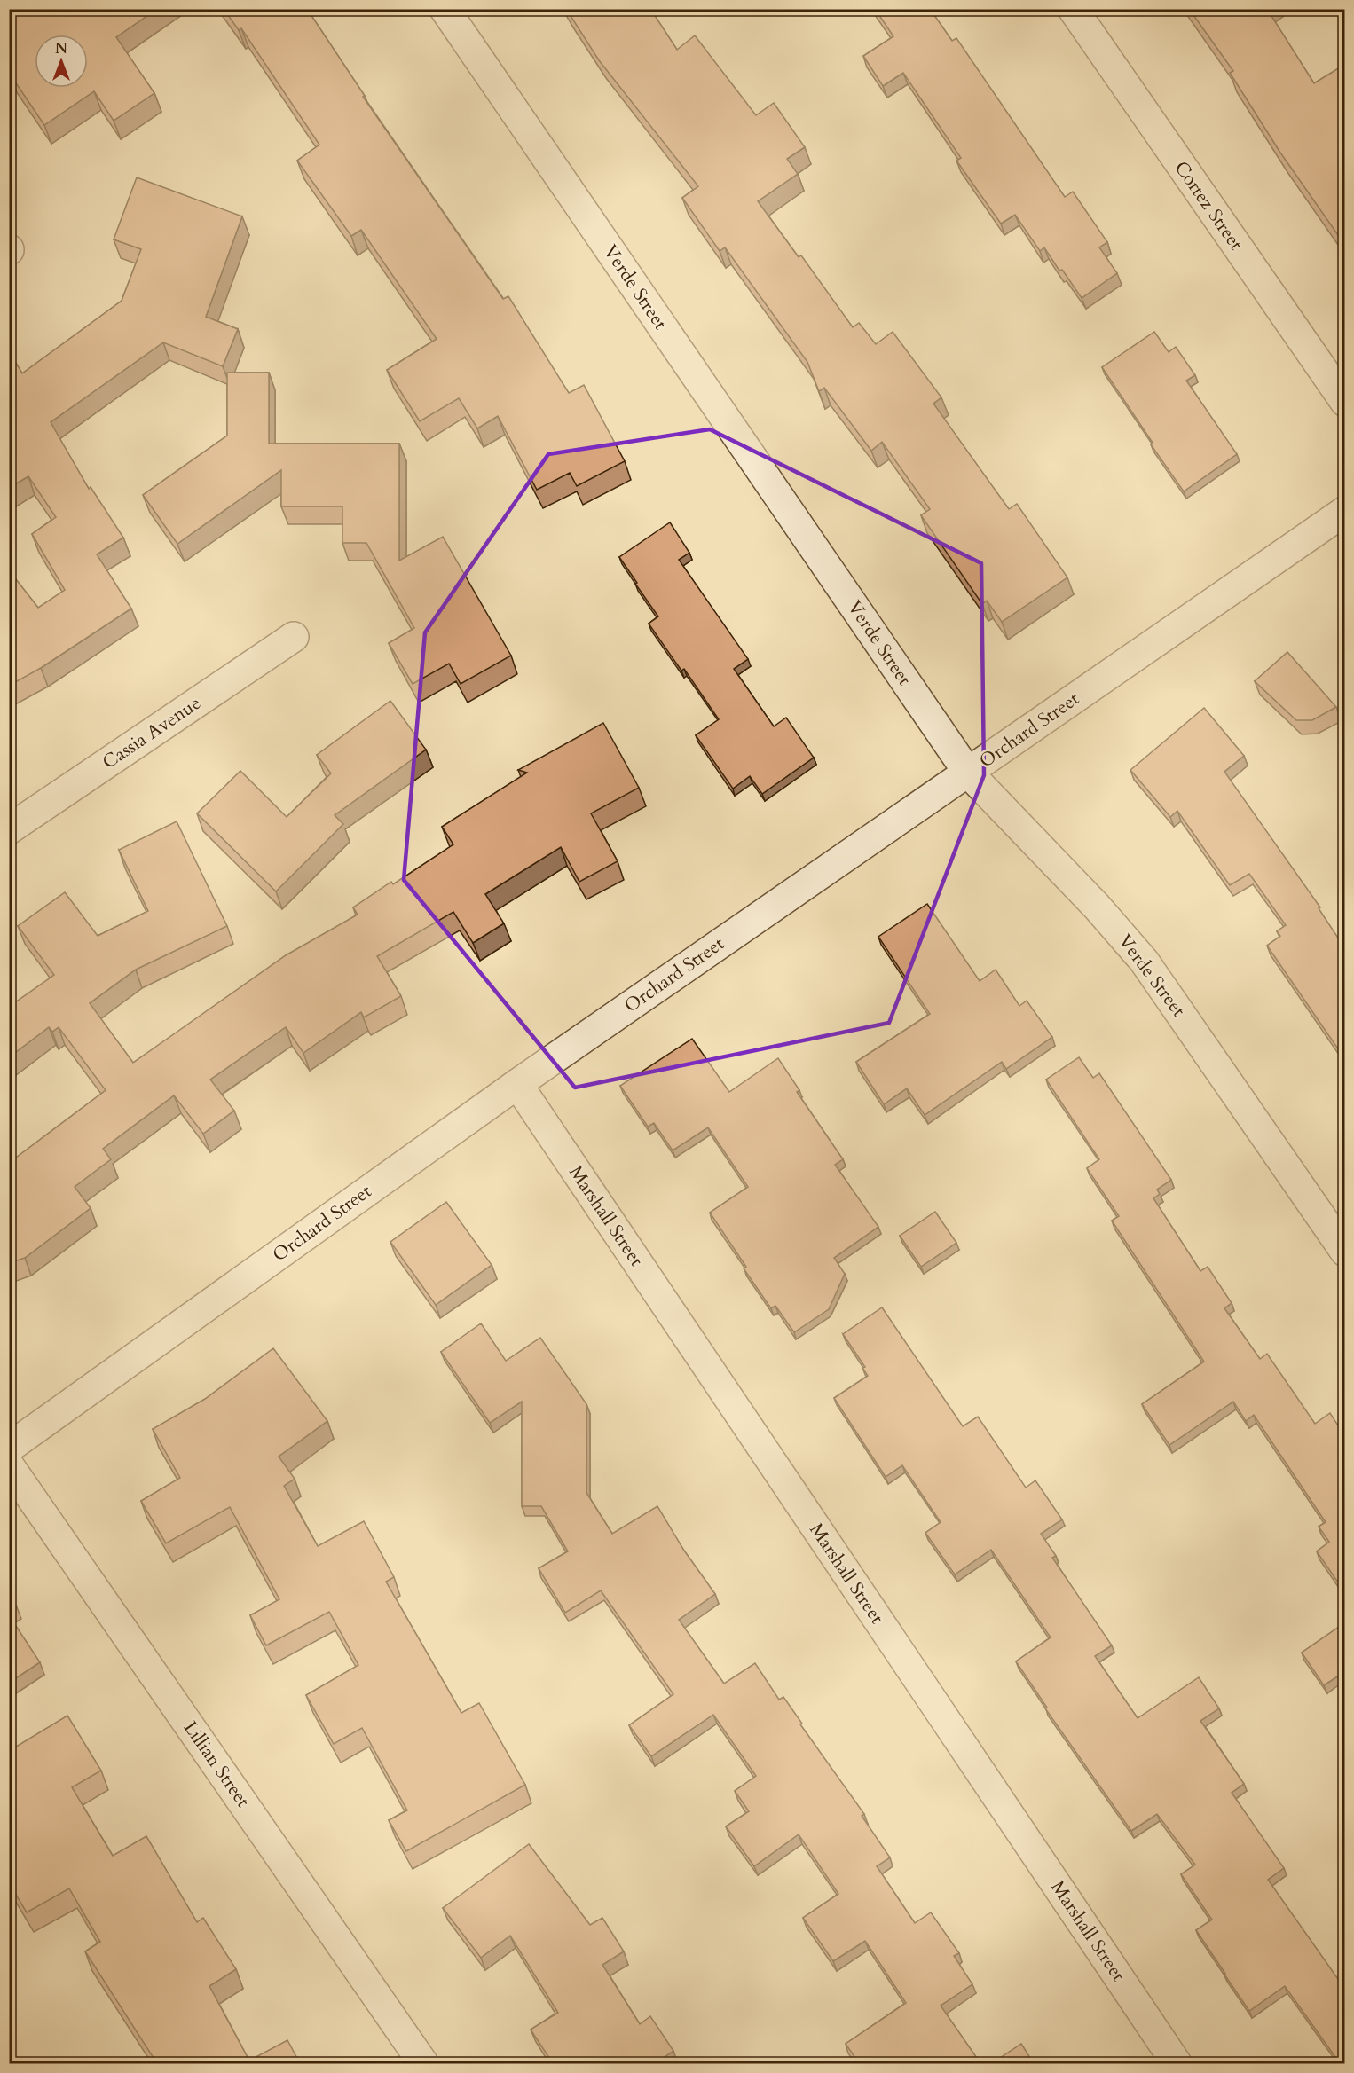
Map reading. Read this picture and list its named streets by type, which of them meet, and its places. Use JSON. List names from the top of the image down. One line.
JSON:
{"streets":{"street":["Cortez Street","Verde Street","Orchard Street","Cassia Avenue","Marshall Street","Lillian Street"]},"crossings":[["Verde Street","Orchard Street"],["Orchard Street","Marshall Street"]],"north":"top"}
